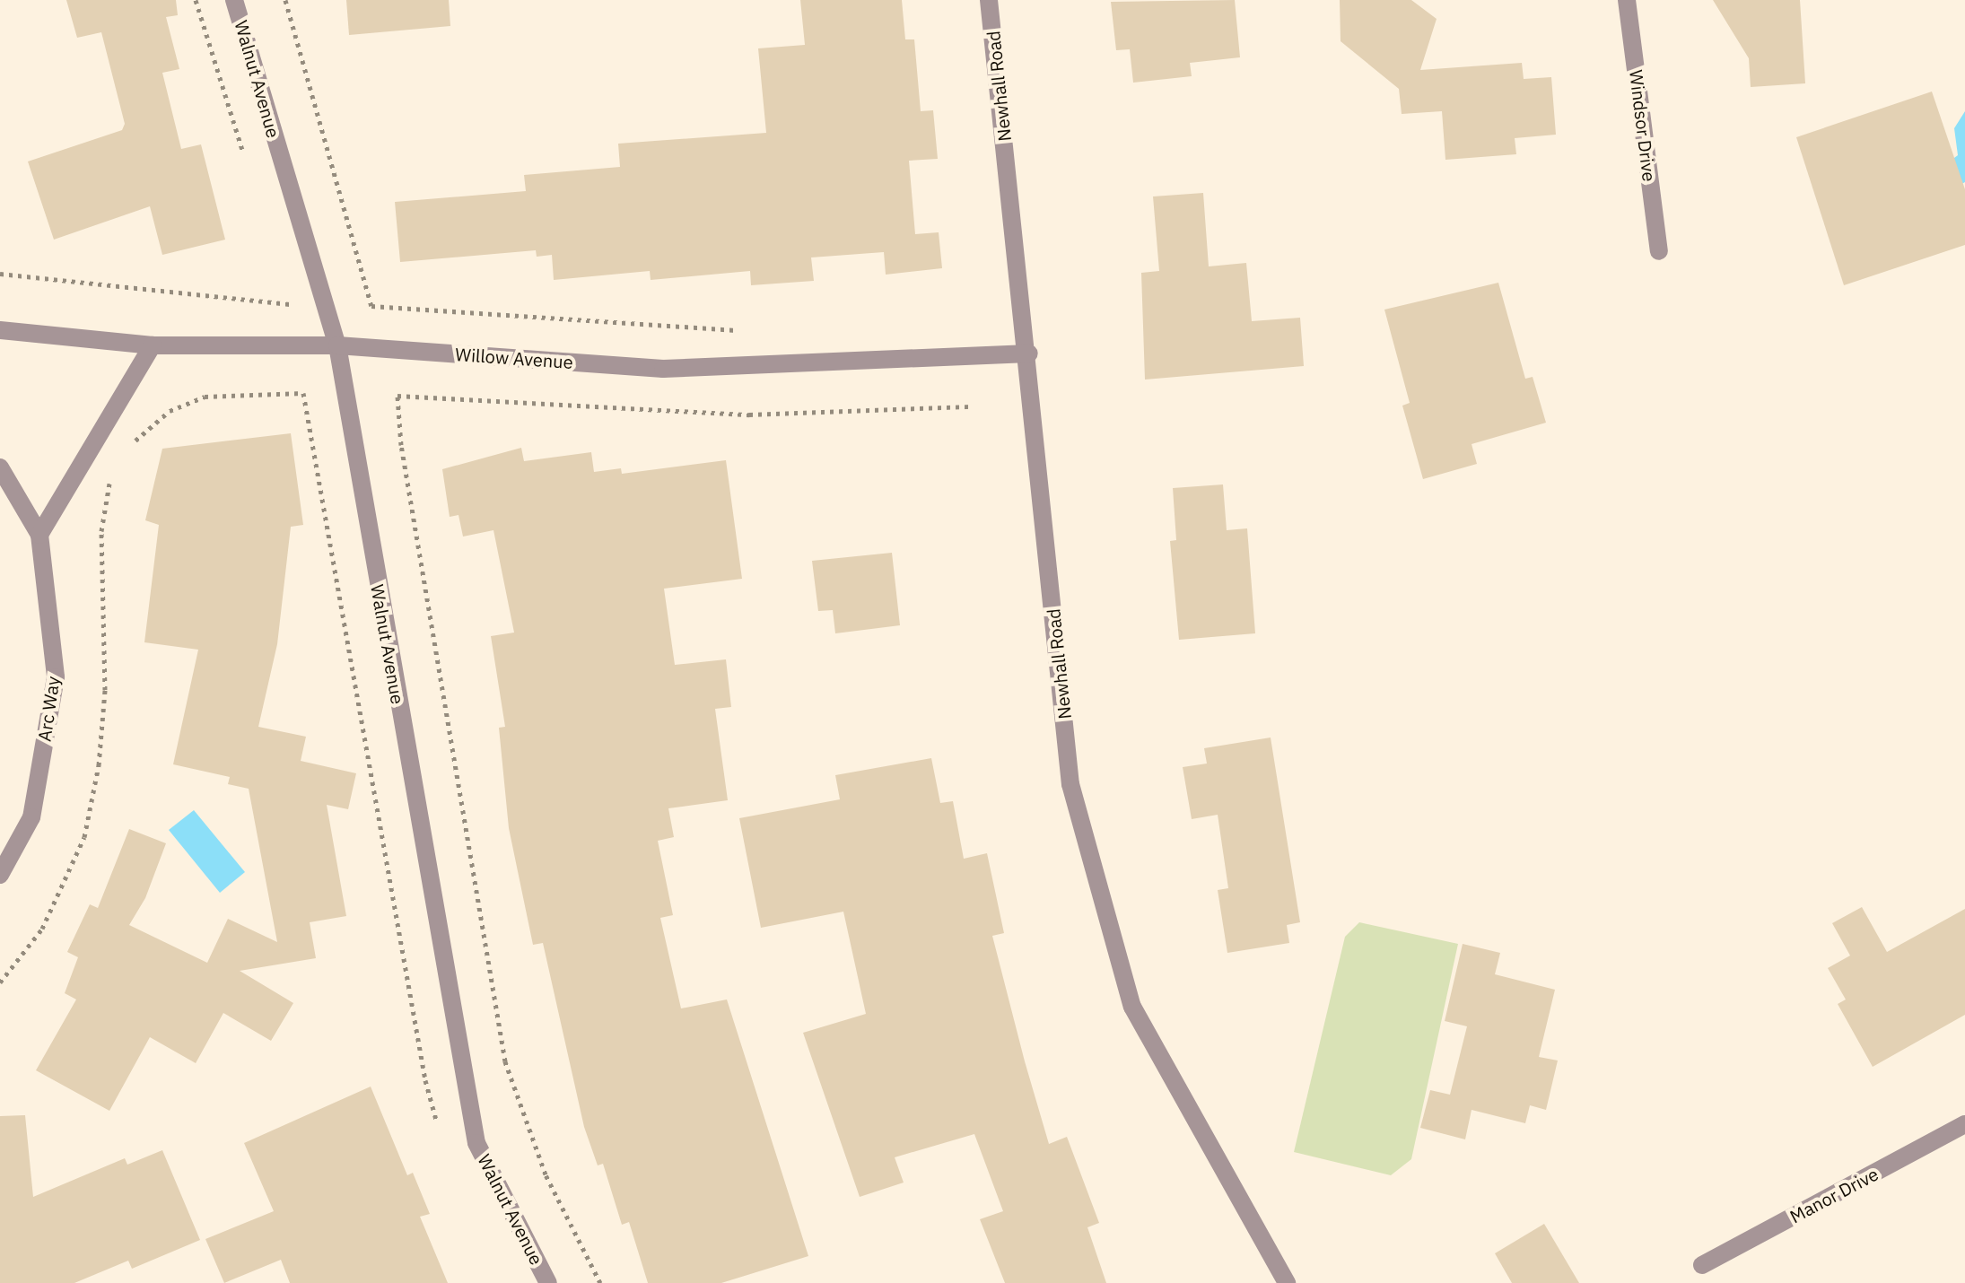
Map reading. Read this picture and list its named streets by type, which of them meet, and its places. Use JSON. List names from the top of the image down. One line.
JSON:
{"streets":{"street":["Walnut Avenue","Newhall Road","Windsor Drive","Willow Avenue","Arc Way","Manor Drive"]},"crossings":[["Walnut Avenue","Willow Avenue"],["Newhall Road","Willow Avenue"]]}
